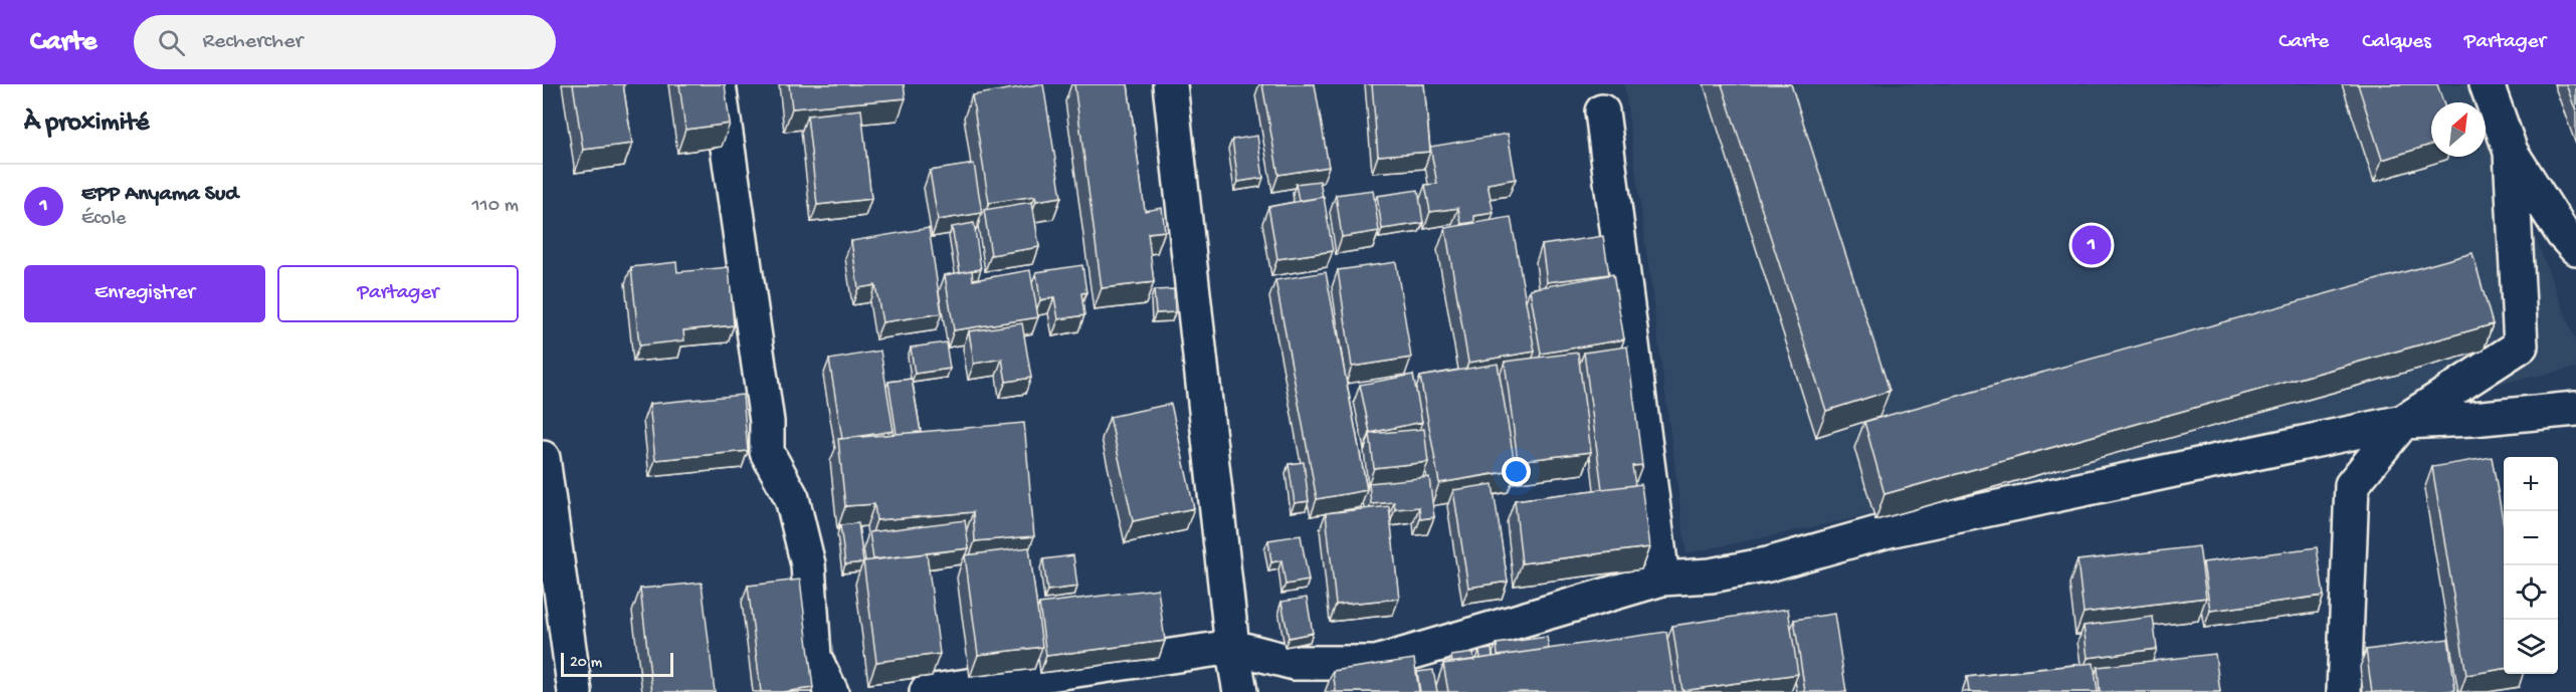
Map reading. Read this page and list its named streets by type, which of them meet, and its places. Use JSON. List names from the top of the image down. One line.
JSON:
{"scale_bar":"20 m","north":"top right","page":{"header":"Carte","search":"Rechercher","nav":["Carte","Calques","Partager"],"heading":"À proximité","list":[{"mark":"1","name":"EPP Anyama Sud","note":"École","value":"110 m"}],"pins":"1","buttons":["Enregistrer","Partager"],"map_buttons":["+","−"],"scale":"20 m"}}
